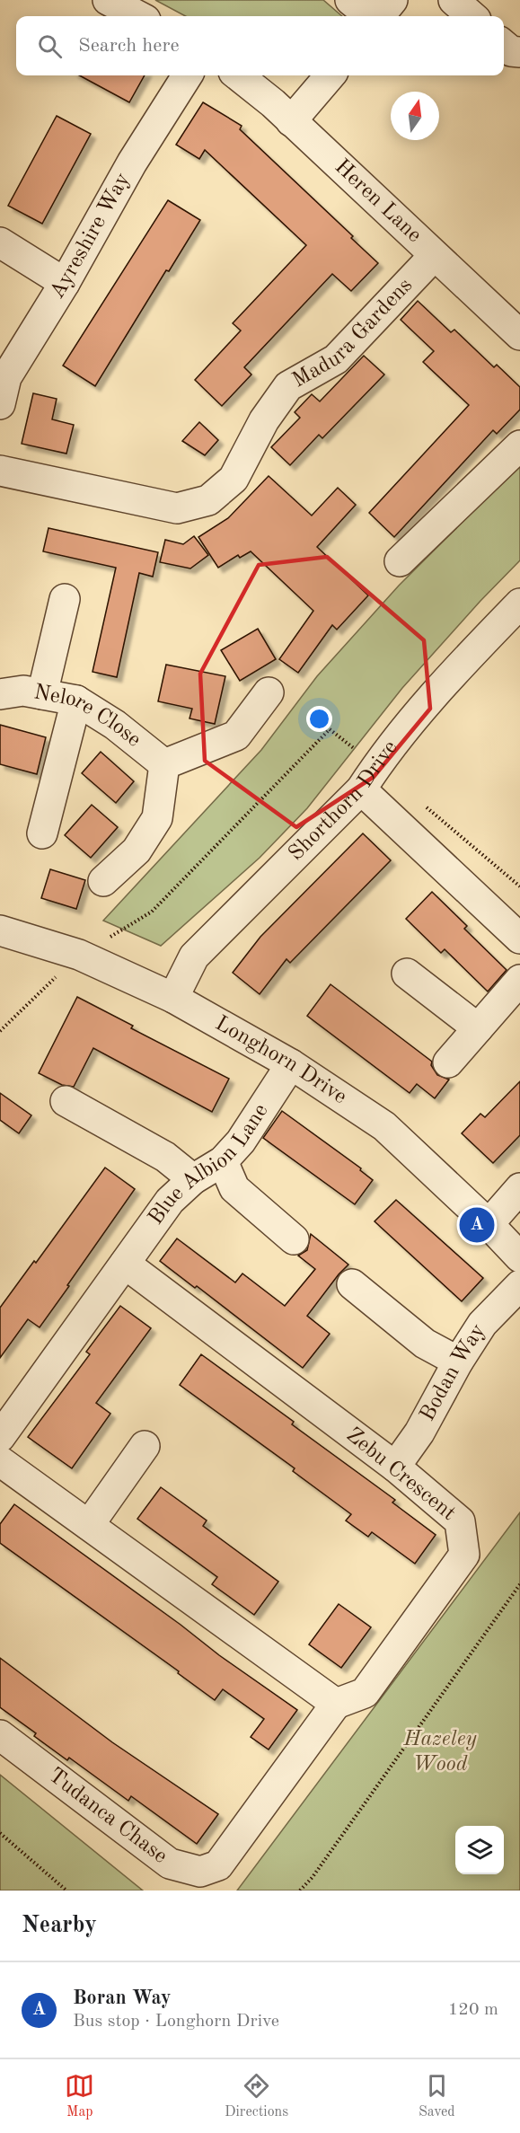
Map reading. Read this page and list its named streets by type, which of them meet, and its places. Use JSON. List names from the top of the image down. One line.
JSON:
{"streets":{"street":["Heren Lane","Ayreshire Way","Madura Gardens","Nelore Close","Shorthorn Drive","Longhorn Drive","Blue Albion Lane","Bodan Way","Zebu Crescent","Tudanca Chase"]},"crossings":[["Heren Lane","Madura Gardens"],["Shorthorn Drive","Longhorn Drive"],["Longhorn Drive","Blue Albion Lane"],["Blue Albion Lane","Zebu Crescent"],["Bodan Way","Zebu Crescent"],["Zebu Crescent","Tudanca Chase"]],"parks":["Hazeley Wood"],"north":"top","page":{"search":"Search here","pins":"A","heading":"Nearby","list":[{"mark":"A","name":"Boran Way","note":"Bus stop · Longhorn Drive","value":"120 m"}],"nav":["Map","Directions","Saved"]}}
